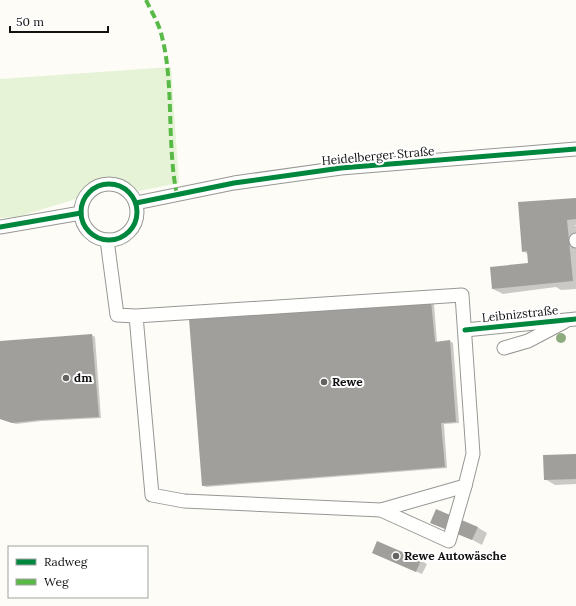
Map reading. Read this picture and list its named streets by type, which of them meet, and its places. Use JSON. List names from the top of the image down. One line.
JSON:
{"streets":{"street":["Heidelberger Straße","Leibnizstraße"]},"places":["dm","Rewe","Rewe Autowäsche"],"legend":["Radweg","Weg"],"scale_bar":"50 m"}
